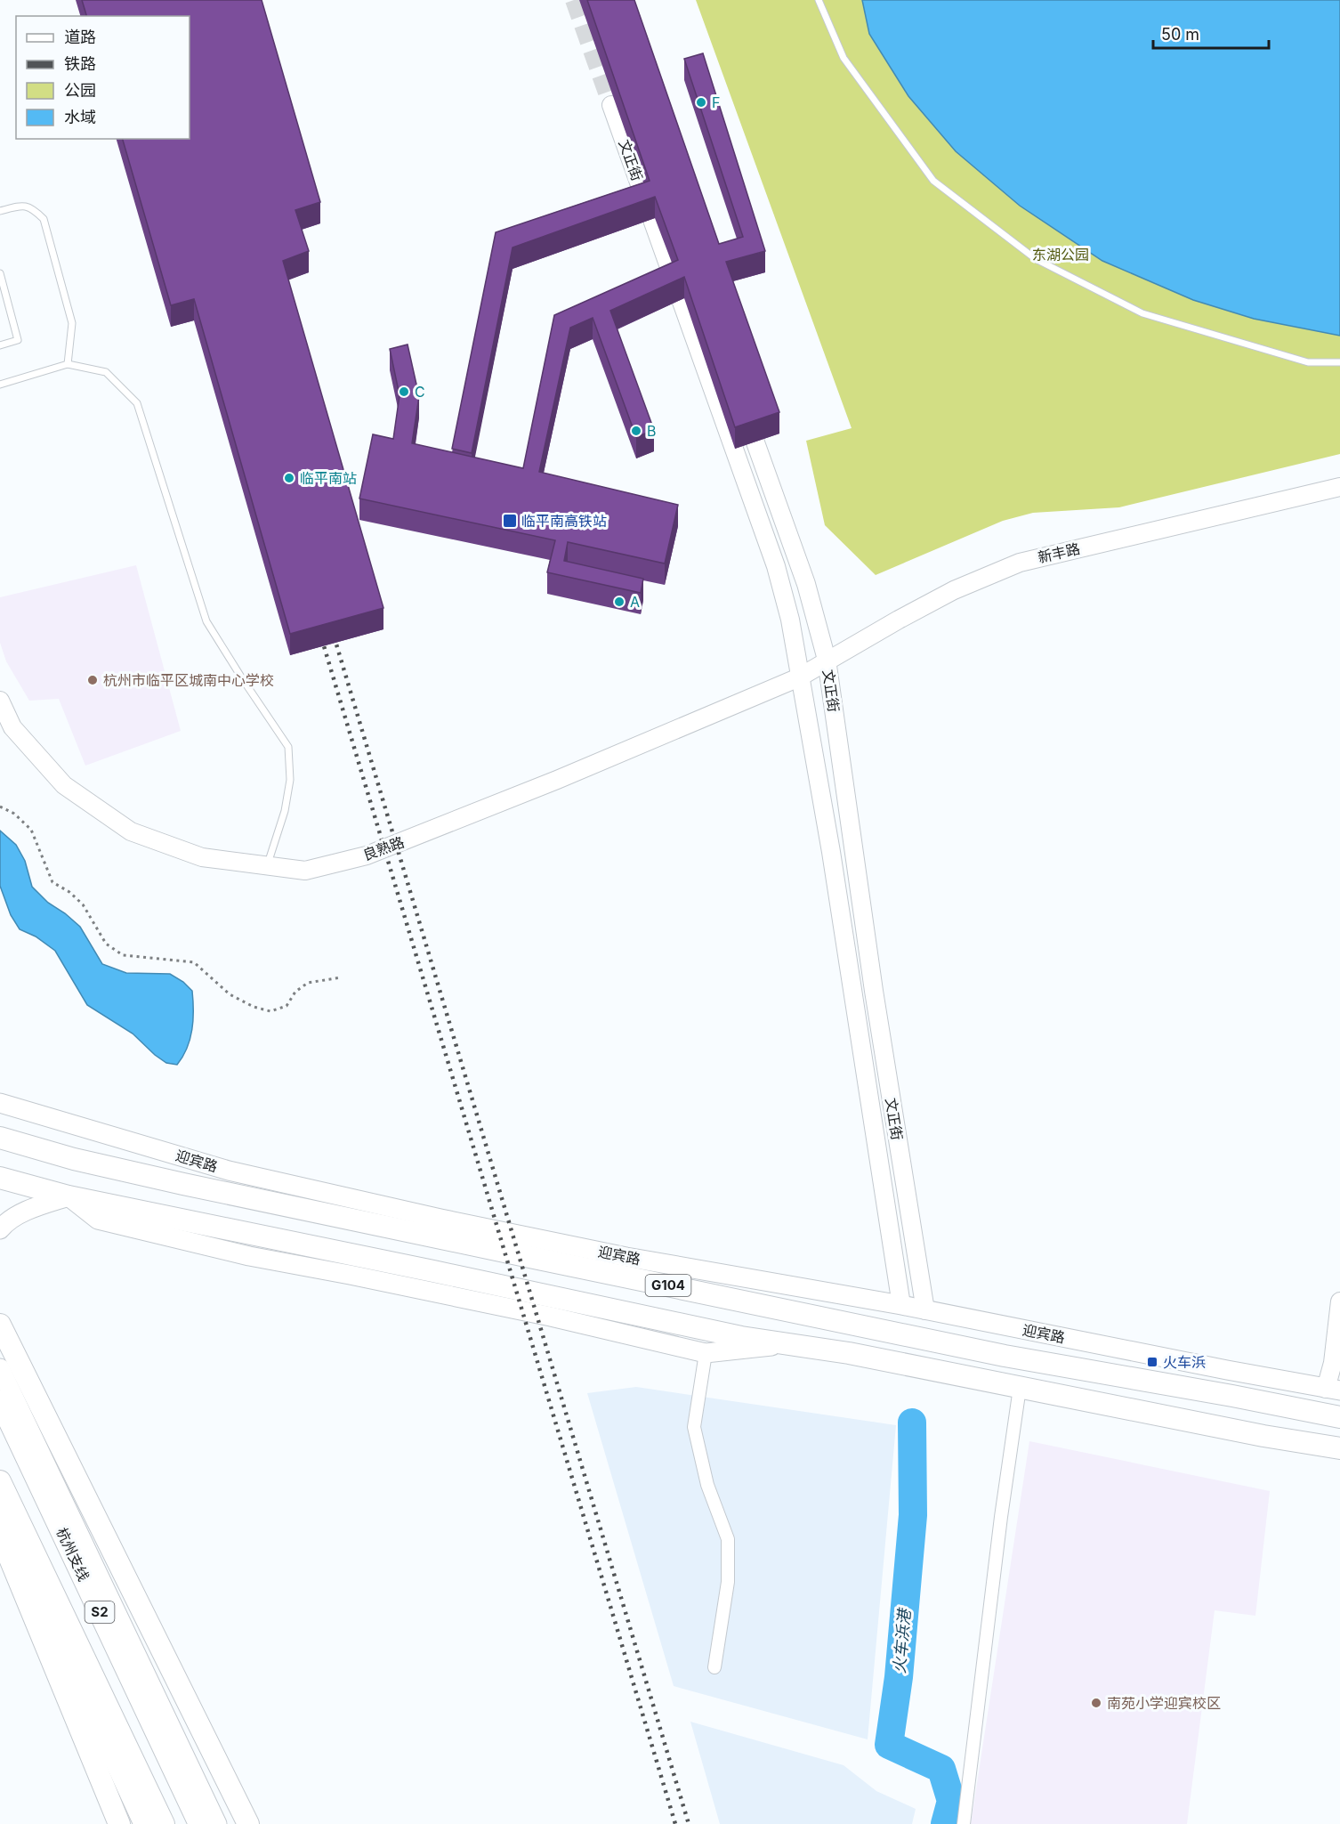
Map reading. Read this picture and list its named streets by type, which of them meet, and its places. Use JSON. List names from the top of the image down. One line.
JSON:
{"streets":{"highway":["迎宾路","G104","杭州支线","S2"],"main road":["文正街","新丰路","良熟路"]},"crossings":[["文正街","新丰路"],["文正街","良熟路"],["文正街","迎宾路"],["新丰路","良熟路"]],"water":["火车浜港"],"parks":["东湖公园"],"places":{"other":["F","C","B","临平南站","A","杭州市临平区城南中心学校","南苑小学迎宾校区"],"transit":["临平南高铁站","火车浜"]},"legend":["道路","铁路","公园","水域"],"scale_bar":"50 m"}
